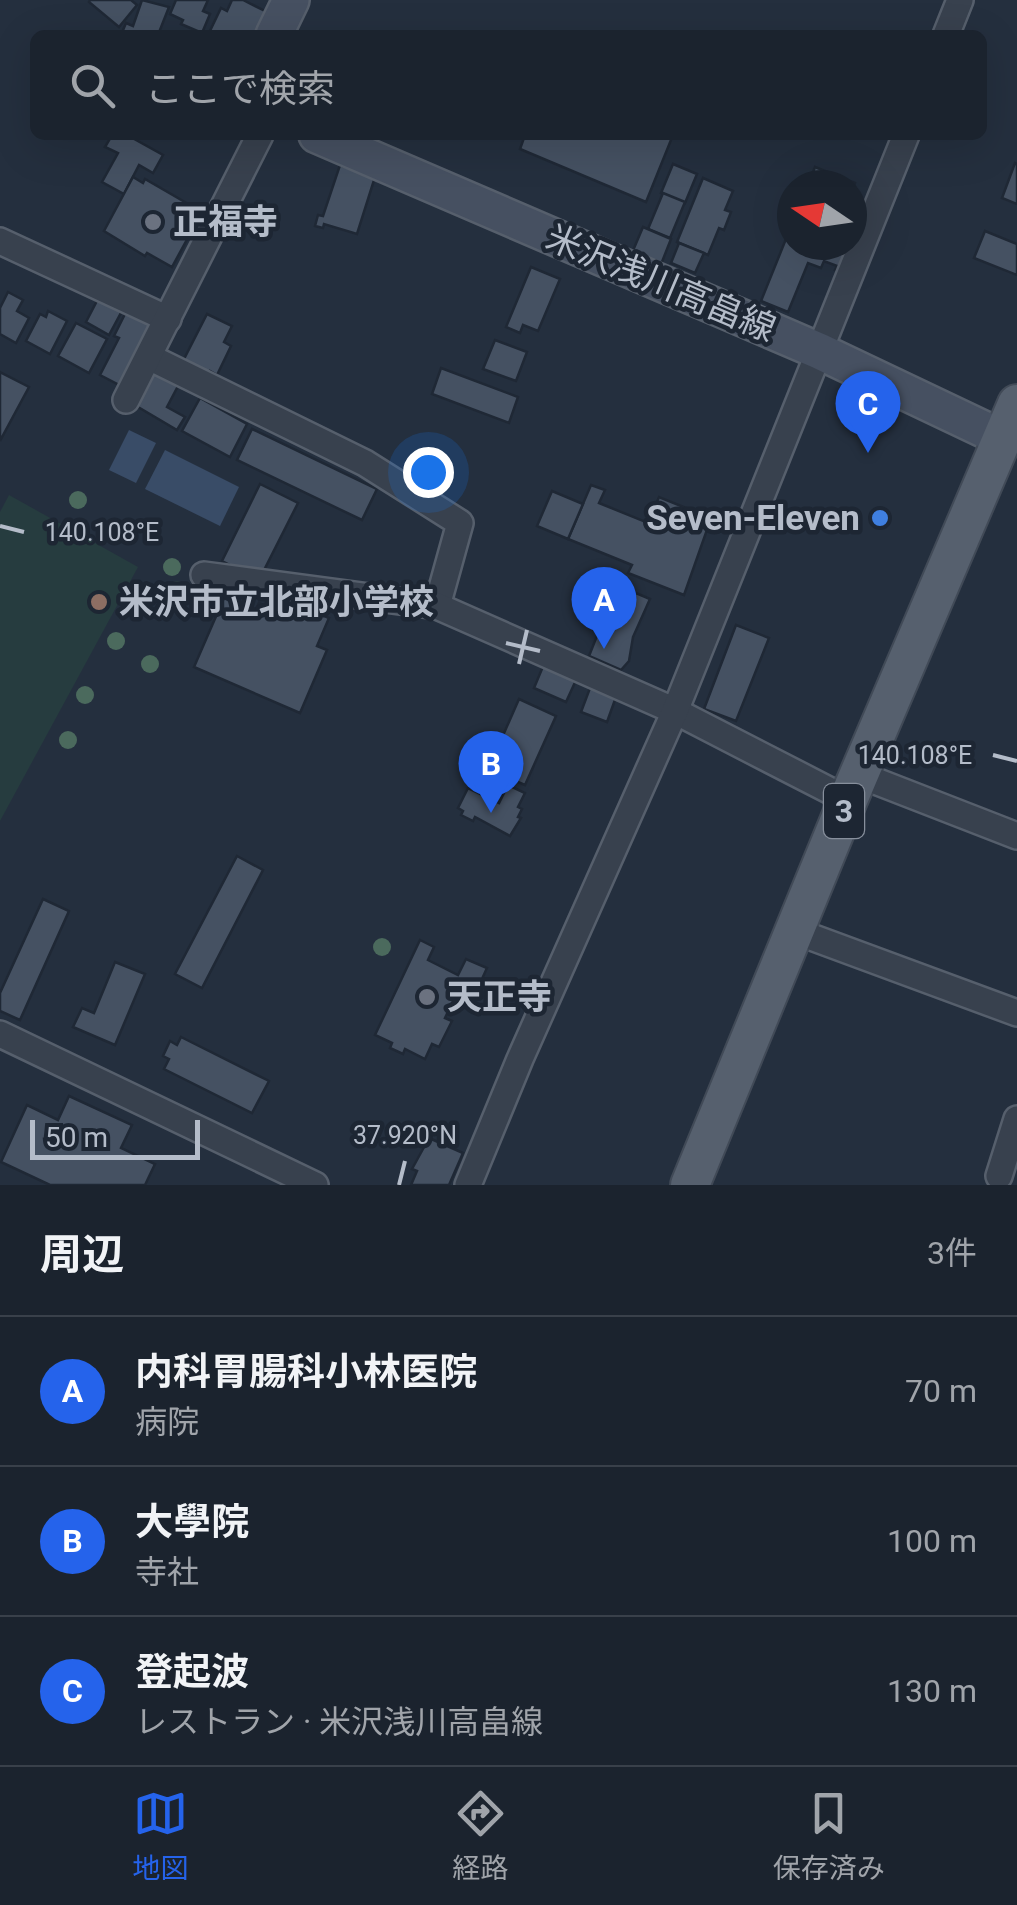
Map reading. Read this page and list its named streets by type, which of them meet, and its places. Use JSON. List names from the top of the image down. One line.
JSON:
{"streets":{"main road":["米沢浅川高畠線","3"]},"crossings":[["米沢浅川高畠線","3"]],"places":["正福寺","Seven-Eleven","米沢市立北部小学校","天正寺"],"scale_bar":"50 m","north":"left","page":{"search":"ここで検索","pins":["C","A","B"],"scale":"50 m","heading":["周辺","3件"],"list":[{"mark":"A","name":"内科胃腸科小林医院","note":"病院","value":"70 m"},{"mark":"B","name":"大學院","note":"寺社","value":"100 m"},{"mark":"C","name":"登起波","note":"レストラン · 米沢浅川高畠線","value":"130 m"}],"nav":["地図","経路","保存済み"]},"coordinates":["140.108°E","37.920°N"]}
